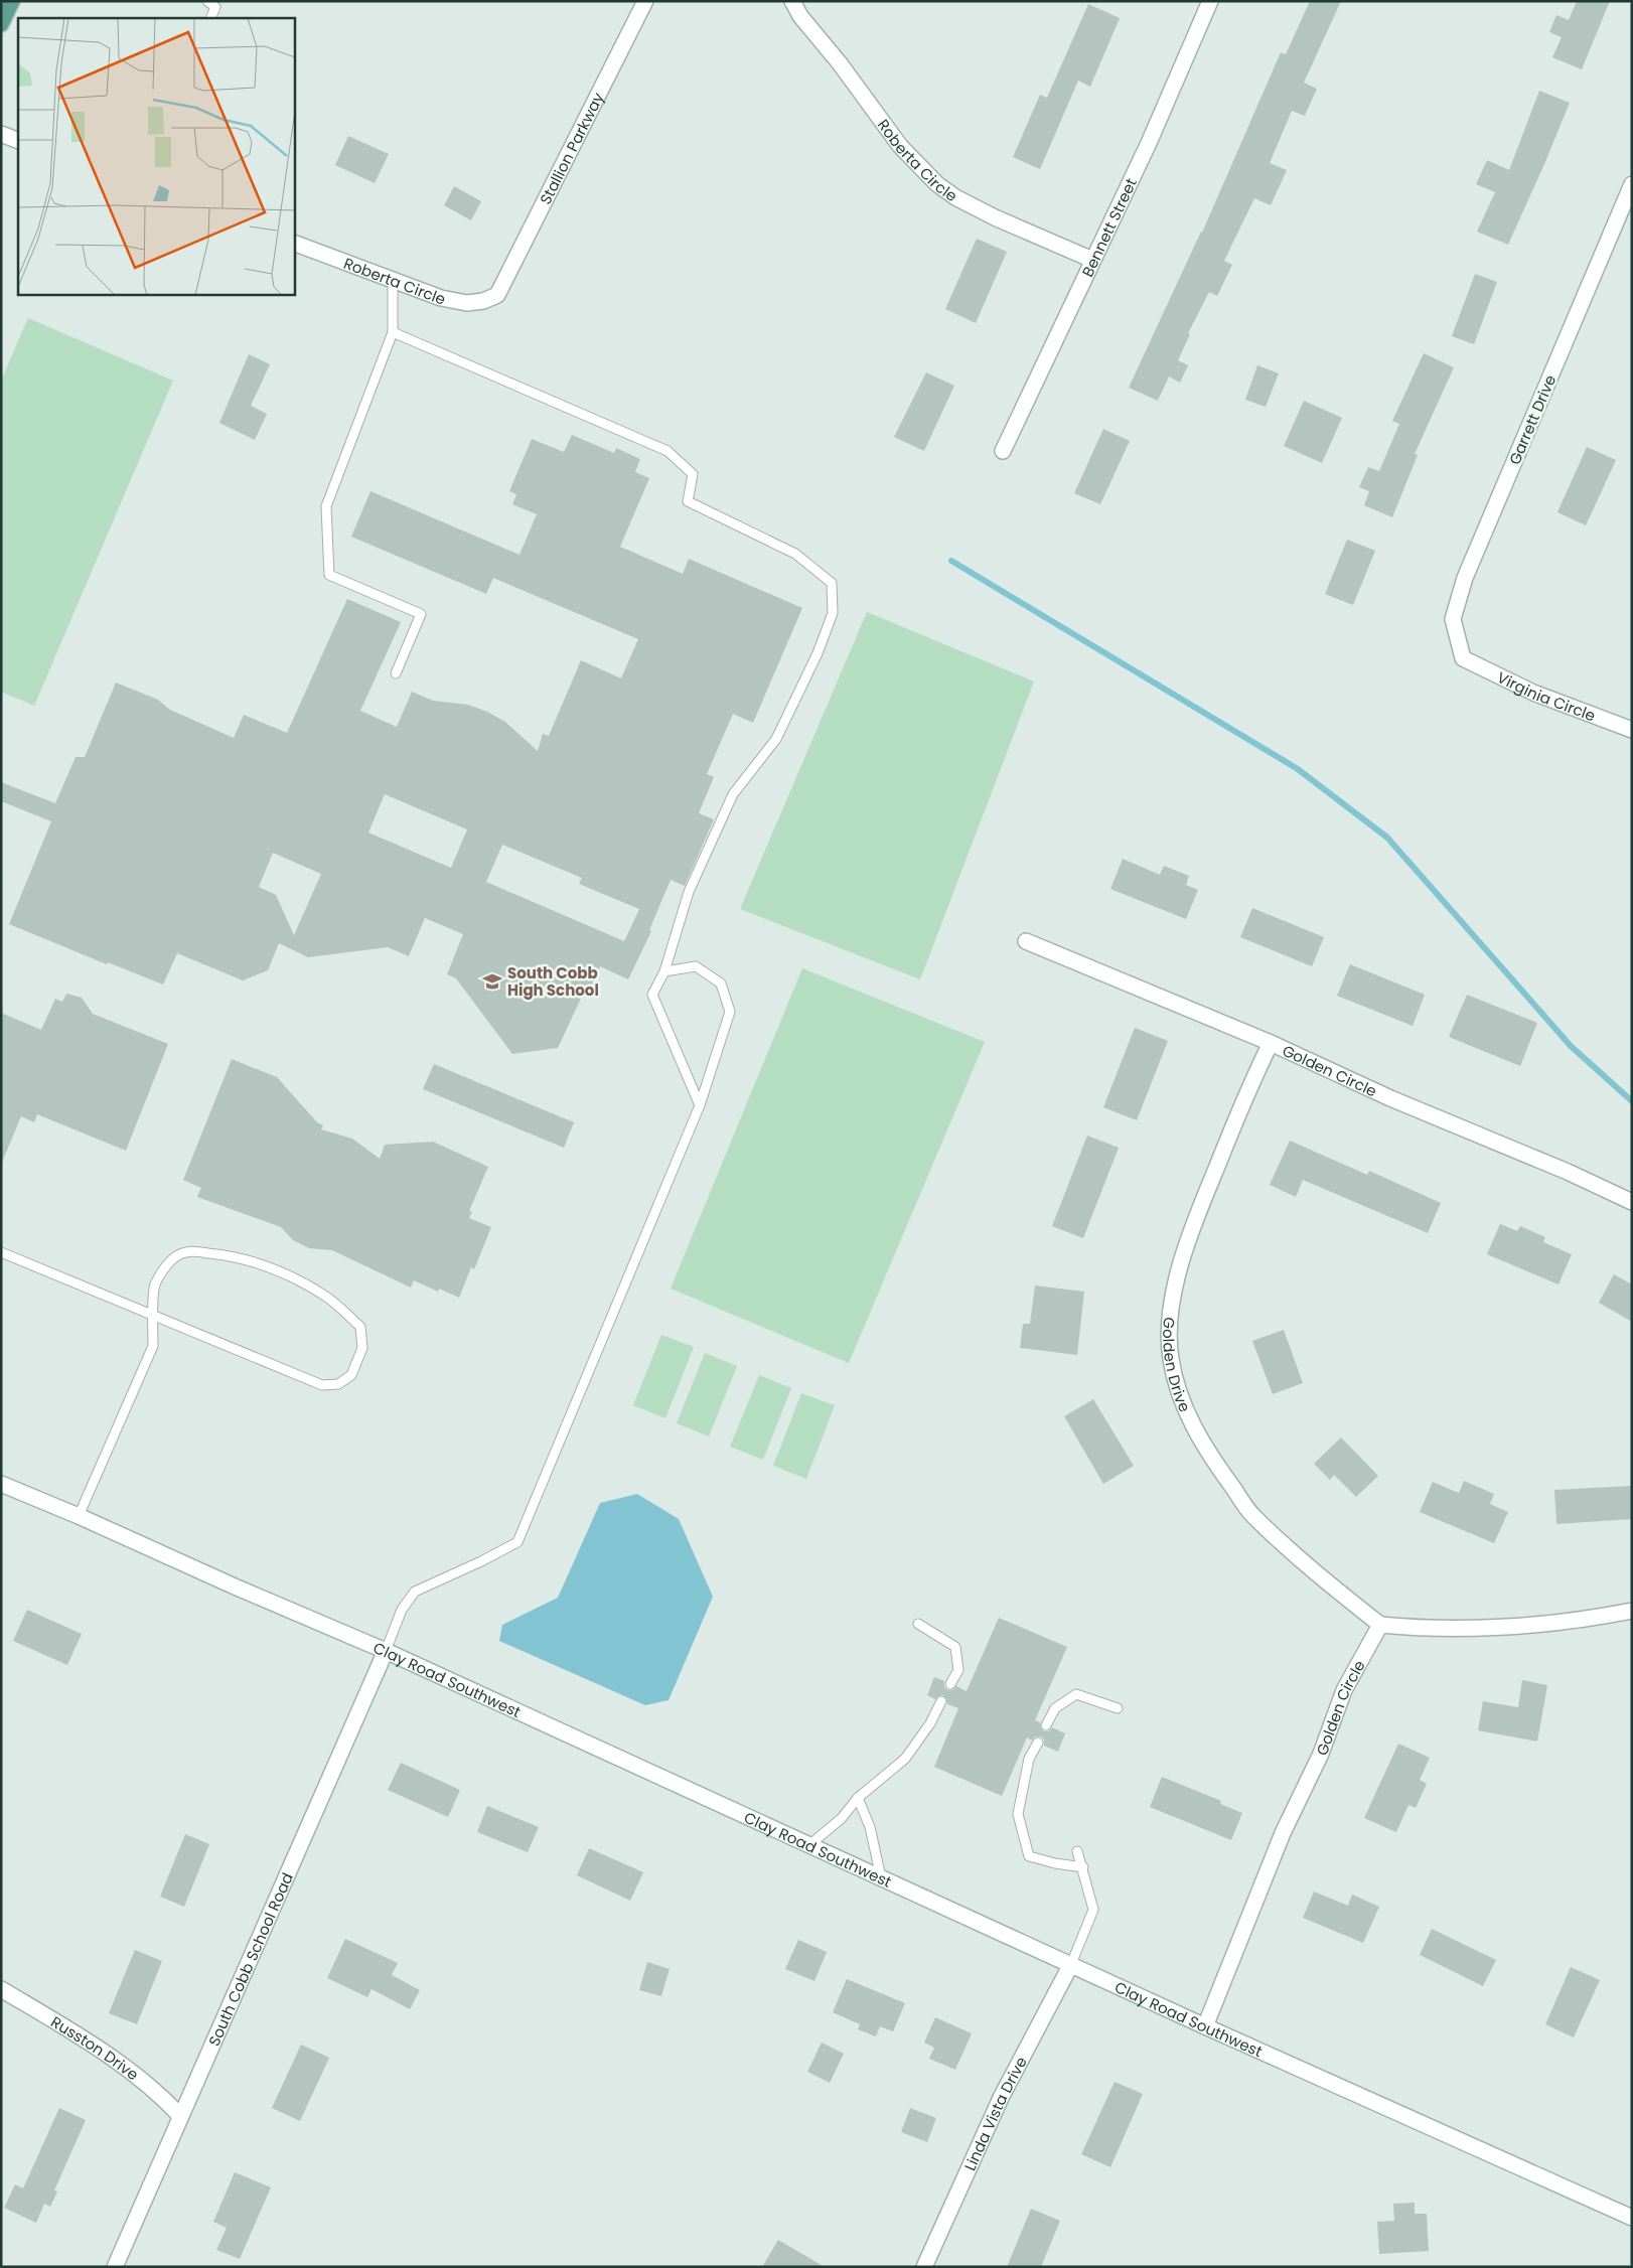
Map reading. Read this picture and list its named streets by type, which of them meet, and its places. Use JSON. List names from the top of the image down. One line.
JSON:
{"streets":{"street":["Stallion Parkway","Roberta Circle","Bennett Street","Garrett Drive","Virginia Circle","Golden Circle","Golden Drive","Clay Road Southwest","South Cobb School Road","Russton Drive","Linda Vista Drive"]},"crossings":[["Stallion Parkway","Roberta Circle"],["Roberta Circle","Bennett Street"],["Garrett Drive","Virginia Circle"],["Golden Circle","Golden Drive"],["Golden Circle","Clay Road Southwest"],["Clay Road Southwest","South Cobb School Road"],["Clay Road Southwest","Linda Vista Drive"],["South Cobb School Road","Russton Drive"]],"places":{"school or university":["South Cobb High School"]}}
